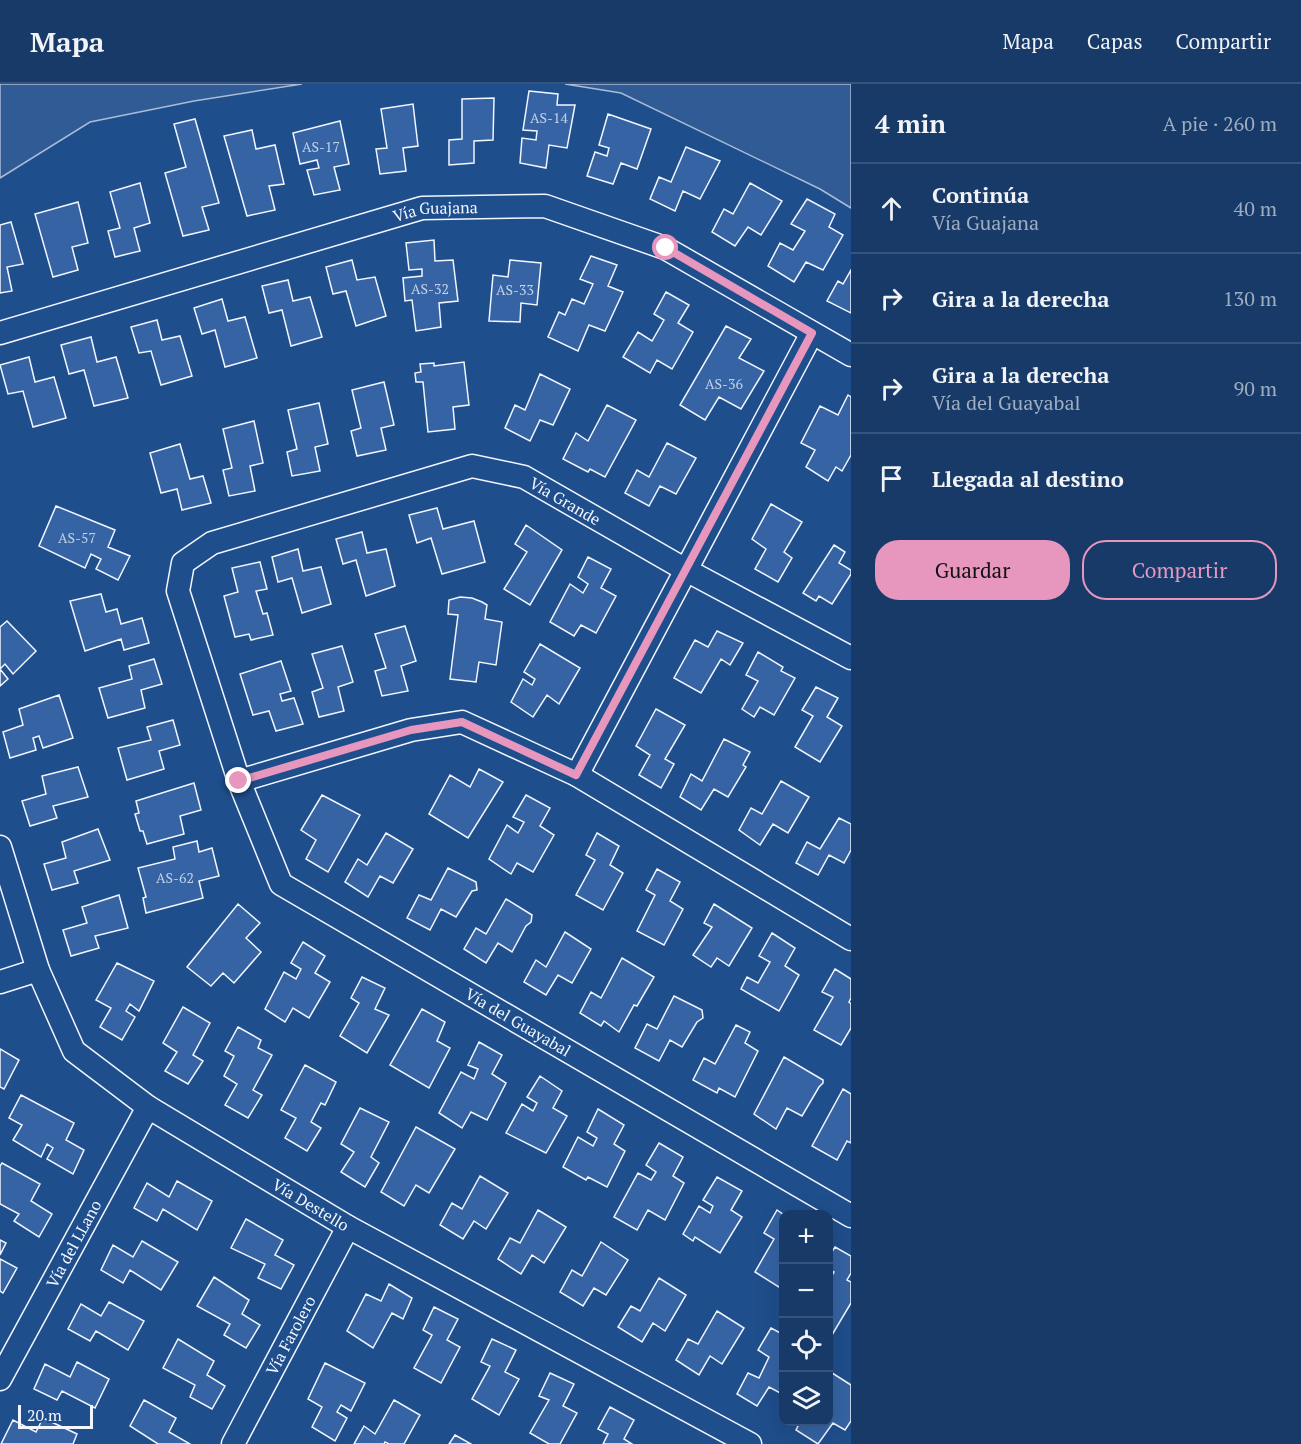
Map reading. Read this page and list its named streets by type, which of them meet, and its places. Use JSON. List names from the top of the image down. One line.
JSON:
{"streets":{"street":["Vía Guajana","Vía Grande","Vía del Guayabal","Vía Destello","Vía del LLano","Vía Farolero"]},"crossings":[["Vía Grande","Vía del Guayabal"],["Vía Destello","Vía del LLano"],["Vía Destello","Vía Farolero"]],"house_numbers":["AS-14","AS-17","AS-32","AS-33","AS-36","AS-57","AS-62"],"scale_bar":"20 m","page":{"header":"Mapa","nav":["Mapa","Capas","Compartir"],"heading":["4 min","A pie · 260 m"],"list":[["Continúa","Vía Guajana","40 m"],["Gira a la derecha","130 m"],["Gira a la derecha","Vía del Guayabal","90 m"],"Llegada al destino"],"buttons":["Guardar","Compartir"],"map_buttons":["+","−"],"scale":"20 m"}}
